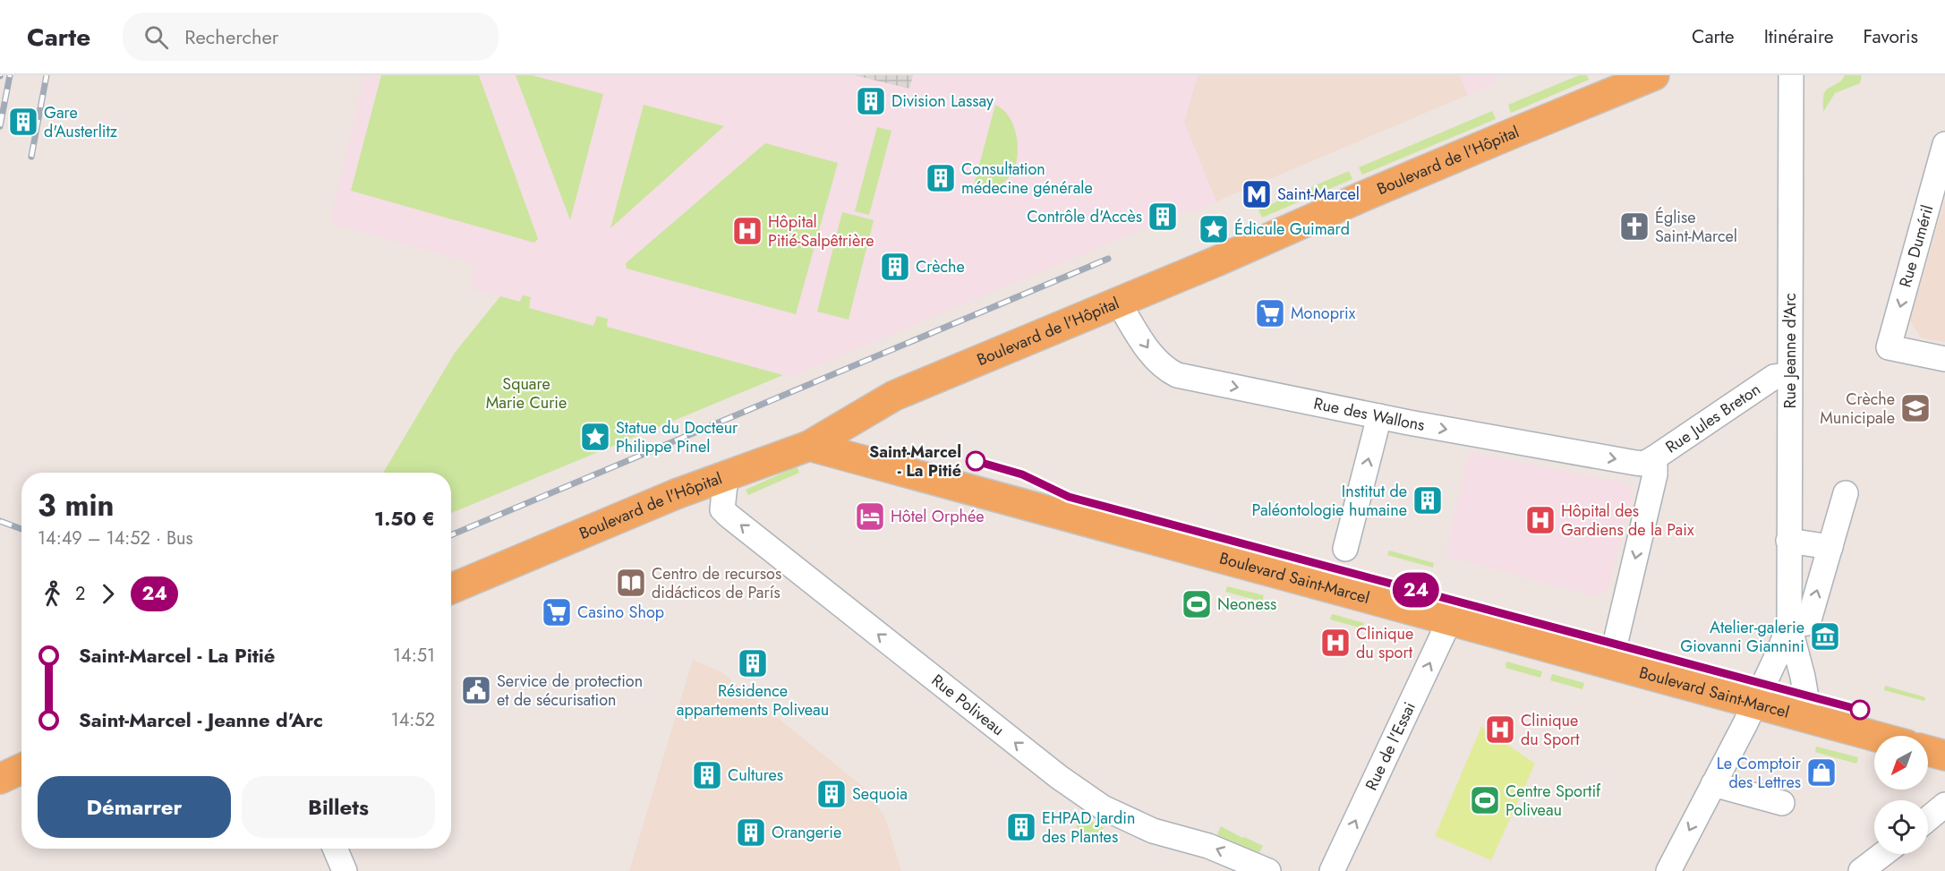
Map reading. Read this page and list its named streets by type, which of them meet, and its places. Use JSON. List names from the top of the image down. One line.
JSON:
{"streets":{"main road":["Boulevard de l'Hôpital","Boulevard Saint-Marcel"],"street":["Rue Duméril","Rue Jeanne d'Arc","Rue des Wallons","Rue Jules Breton","Rue Poliveau","Rue de l'Essai"]},"crossings":[["Boulevard de l'Hôpital","Rue des Wallons"],["Boulevard de l'Hôpital","Boulevard Saint-Marcel"],["Boulevard de l'Hôpital","Rue Poliveau"],["Rue Jeanne d'Arc","Rue Jules Breton"],["Rue Jeanne d'Arc","Boulevard Saint-Marcel"],["Rue des Wallons","Rue Jules Breton"],["Rue Jules Breton","Boulevard Saint-Marcel"],["Boulevard Saint-Marcel","Rue de l'Essai"]],"one_way":["Rue Duméril","Rue des Wallons","Rue Jules Breton","Rue Poliveau","Rue de l'Essai"],"parks":["Square Marie Curie"],"places":{"building":["Division Lassay","Gare d'Austerlitz","Consultation médecine générale","Contrôle d'Accès","Crèche","Institut de Paléontologie humaine","Résidence appartements Poliveau","Cultures","Sequoia","EHPAD Jardin des Plantes","Orangerie"],"metro station":["Saint-Marcel"],"church":["Église Saint-Marcel"],"place":["Édicule Guimard","Statue du Docteur Philippe Pinel"],"hospital":["Hôpital Pitié-Salpêtrière","Hôpital des Gardiens de la Paix","Clinique du sport","Clinique du Sport"],"supermarket":["Monoprix","Casino Shop"],"school or university":["Crèche Municipale"],"other":["Saint-Marcel - La Pitié"],"hotel":["Hôtel Orphée"],"library":["Centro de recursos didácticos de París"],"sports":["Neoness","Centre Sportif Poliveau"],"museum":["Atelier-galerie Giovanni Giannini"],"public building":["Service de protection et de sécurisation"],"shop":["Le Comptoir des Lettres"]},"lines":["bus line 24"],"north":"bottom left","page":{"header":"Carte","search":"Rechercher","nav":["Carte","Itinéraire","Favoris"],"on_map":"24","heading":["3 min","14:49 – 14:52 · Bus","1.50 €"],"legs":["2","24"],"list":[{"name":"Saint-Marcel - La Pitié","value":"14:51"},{"name":"Saint-Marcel - Jeanne d'Arc","value":"14:52"}],"buttons":["Démarrer","Billets"]}}
